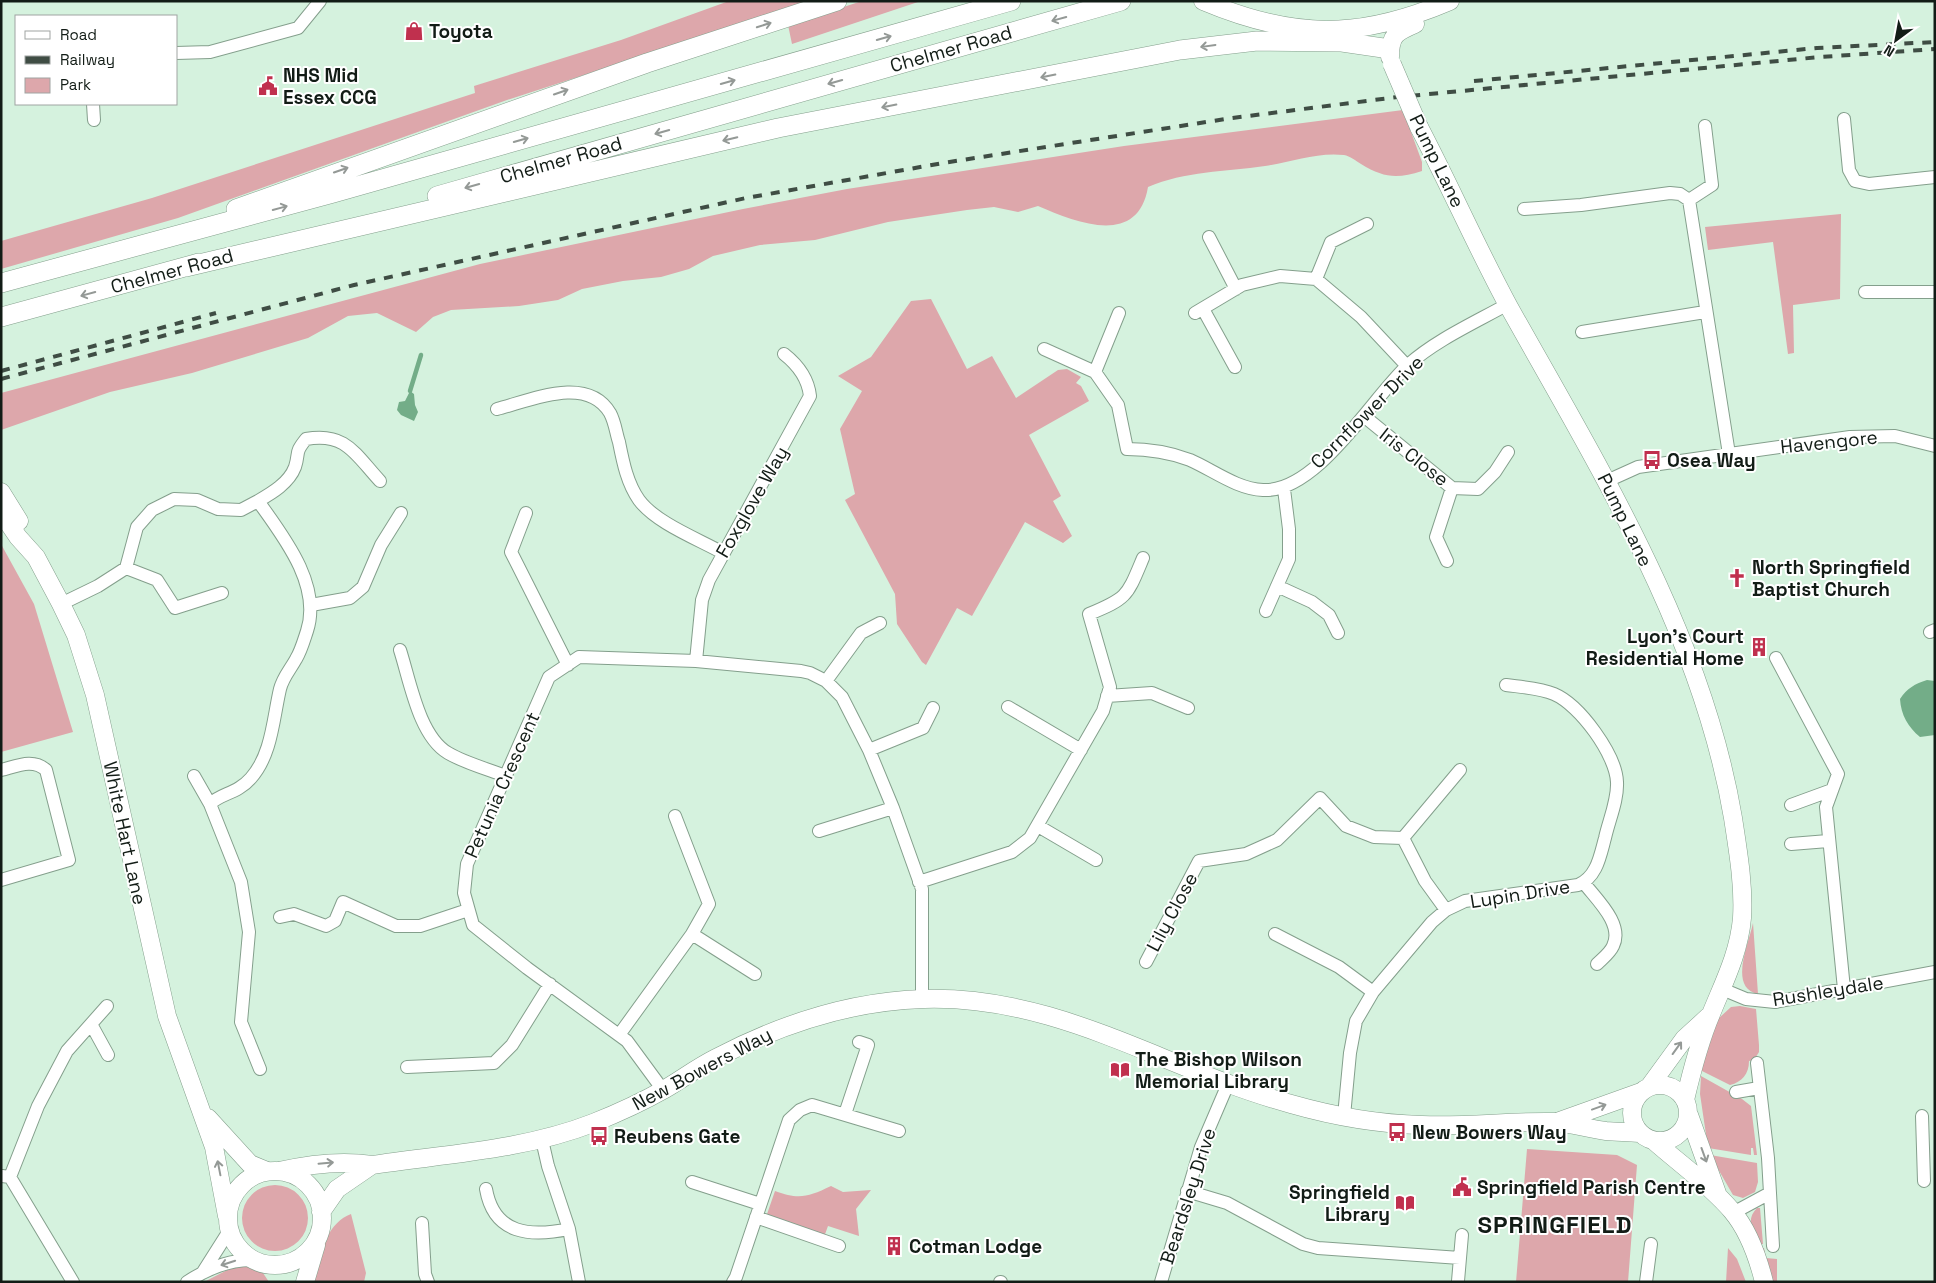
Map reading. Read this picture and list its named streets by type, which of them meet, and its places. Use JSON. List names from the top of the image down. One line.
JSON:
{"streets":{"main road":["Chelmer Road"],"street":["Pump Lane","Cornflower Drive","Havengore","Iris Close","Foxglove Way","Petunia Crescent","White Hart Lane","Lupin Drive","Lily Close","Rushleydale","New Bowers Way","Beardsley Drive"]},"crossings":[["Pump Lane","Cornflower Drive"],["Pump Lane","Havengore"],["Pump Lane","Rushleydale"],["Pump Lane","New Bowers Way"],["Cornflower Drive","Iris Close"],["Foxglove Way","Petunia Crescent"],["Petunia Crescent","New Bowers Way"],["White Hart Lane","New Bowers Way"],["Lupin Drive","New Bowers Way"],["New Bowers Way","Beardsley Drive"]],"districts":["SPRINGFIELD"],"places":{"shop":["Toyota"],"public building":["NHS Mid Essex CCG","Springfield Parish Centre"],"bus stop":["Osea Way","New Bowers Way","Reubens Gate"],"church":["North Springfield Baptist Church"],"building":["Lyon's Court Residential Home","Cotman Lodge"],"library":["The Bishop Wilson Memorial Library","Springfield Library"]},"legend":["Road","Railway","Park"],"north":"bottom left"}
